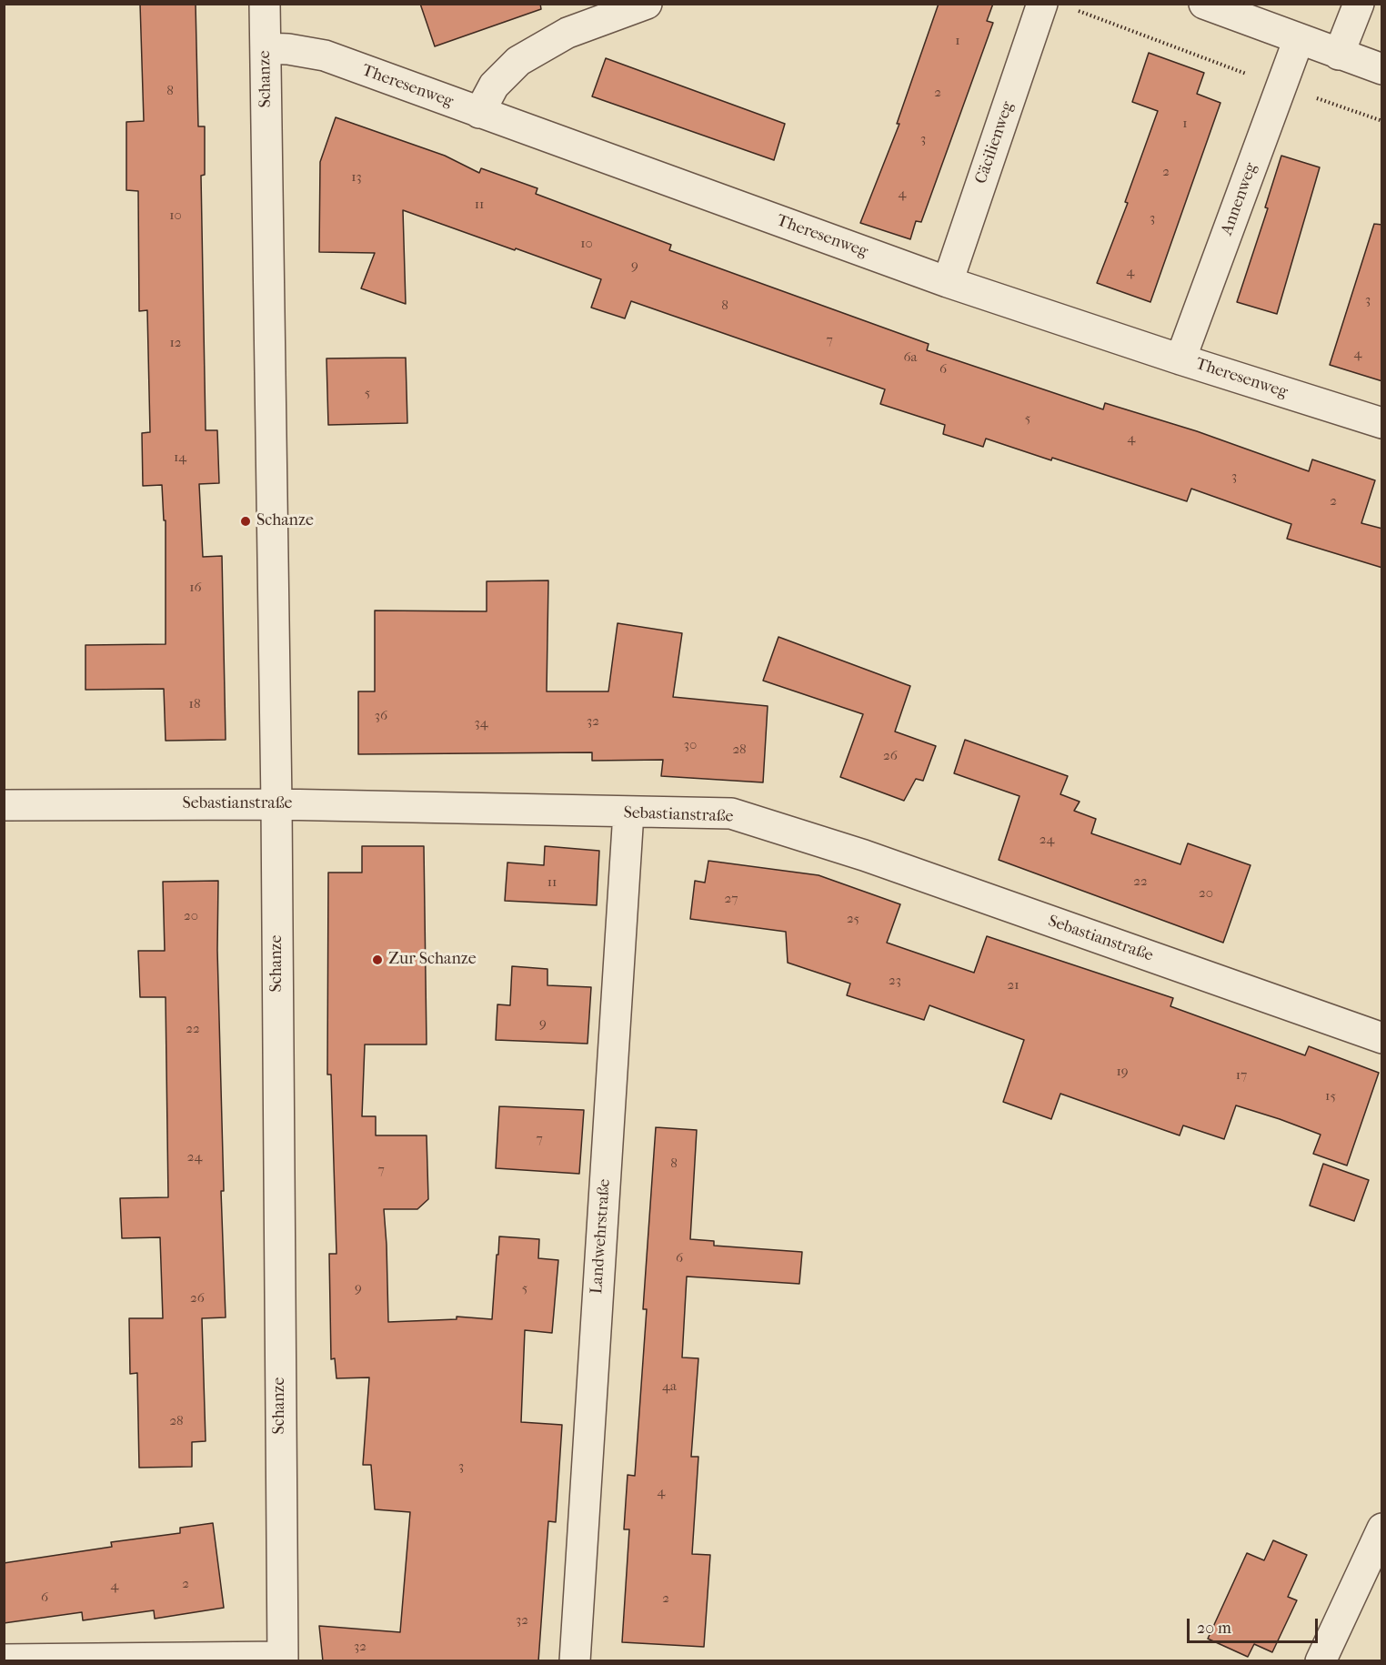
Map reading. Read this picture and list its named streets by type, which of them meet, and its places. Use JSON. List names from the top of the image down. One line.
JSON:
{"streets":{"street":["Schanze","Theresenweg","Cäcilienweg","Annenweg","Sebastianstraße","Landwehrstraße"]},"crossings":[["Schanze","Theresenweg"],["Schanze","Sebastianstraße"],["Theresenweg","Cäcilienweg"],["Theresenweg","Annenweg"],["Sebastianstraße","Landwehrstraße"]],"places":["Schanze","Zur Schanze"],"house_numbers":["1","8","2","1","3","2","13","4","11","10","3","10","9","4","3","8","7","12","4","6a","6","5","5","4","14","3","2","16","18","36","32","34","30","28","26","24","22","11","20","27","20","25","23","21","9","22","19","17","15","7","24","8","7","6","9","5","26","4a","28","3","4","2","4","6","2","32","32"],"scale_bar":"20 m"}
